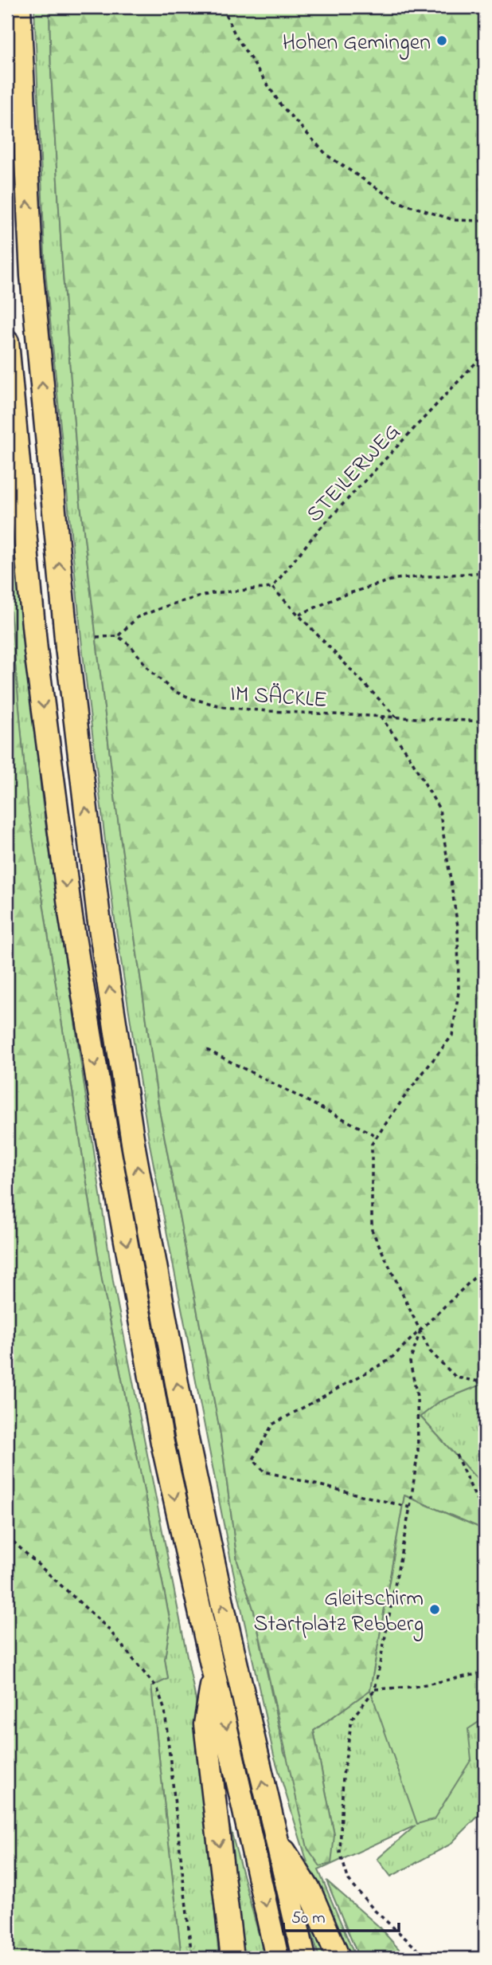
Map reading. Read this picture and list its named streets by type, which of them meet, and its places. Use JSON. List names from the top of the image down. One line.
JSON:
{"streets":{"path":["STEILERWEG","IM SÄCKLE"]},"places":["Hohen Gemingen","Gleitschirm Startplatz Rebberg"],"scale_bar":"50 m"}
